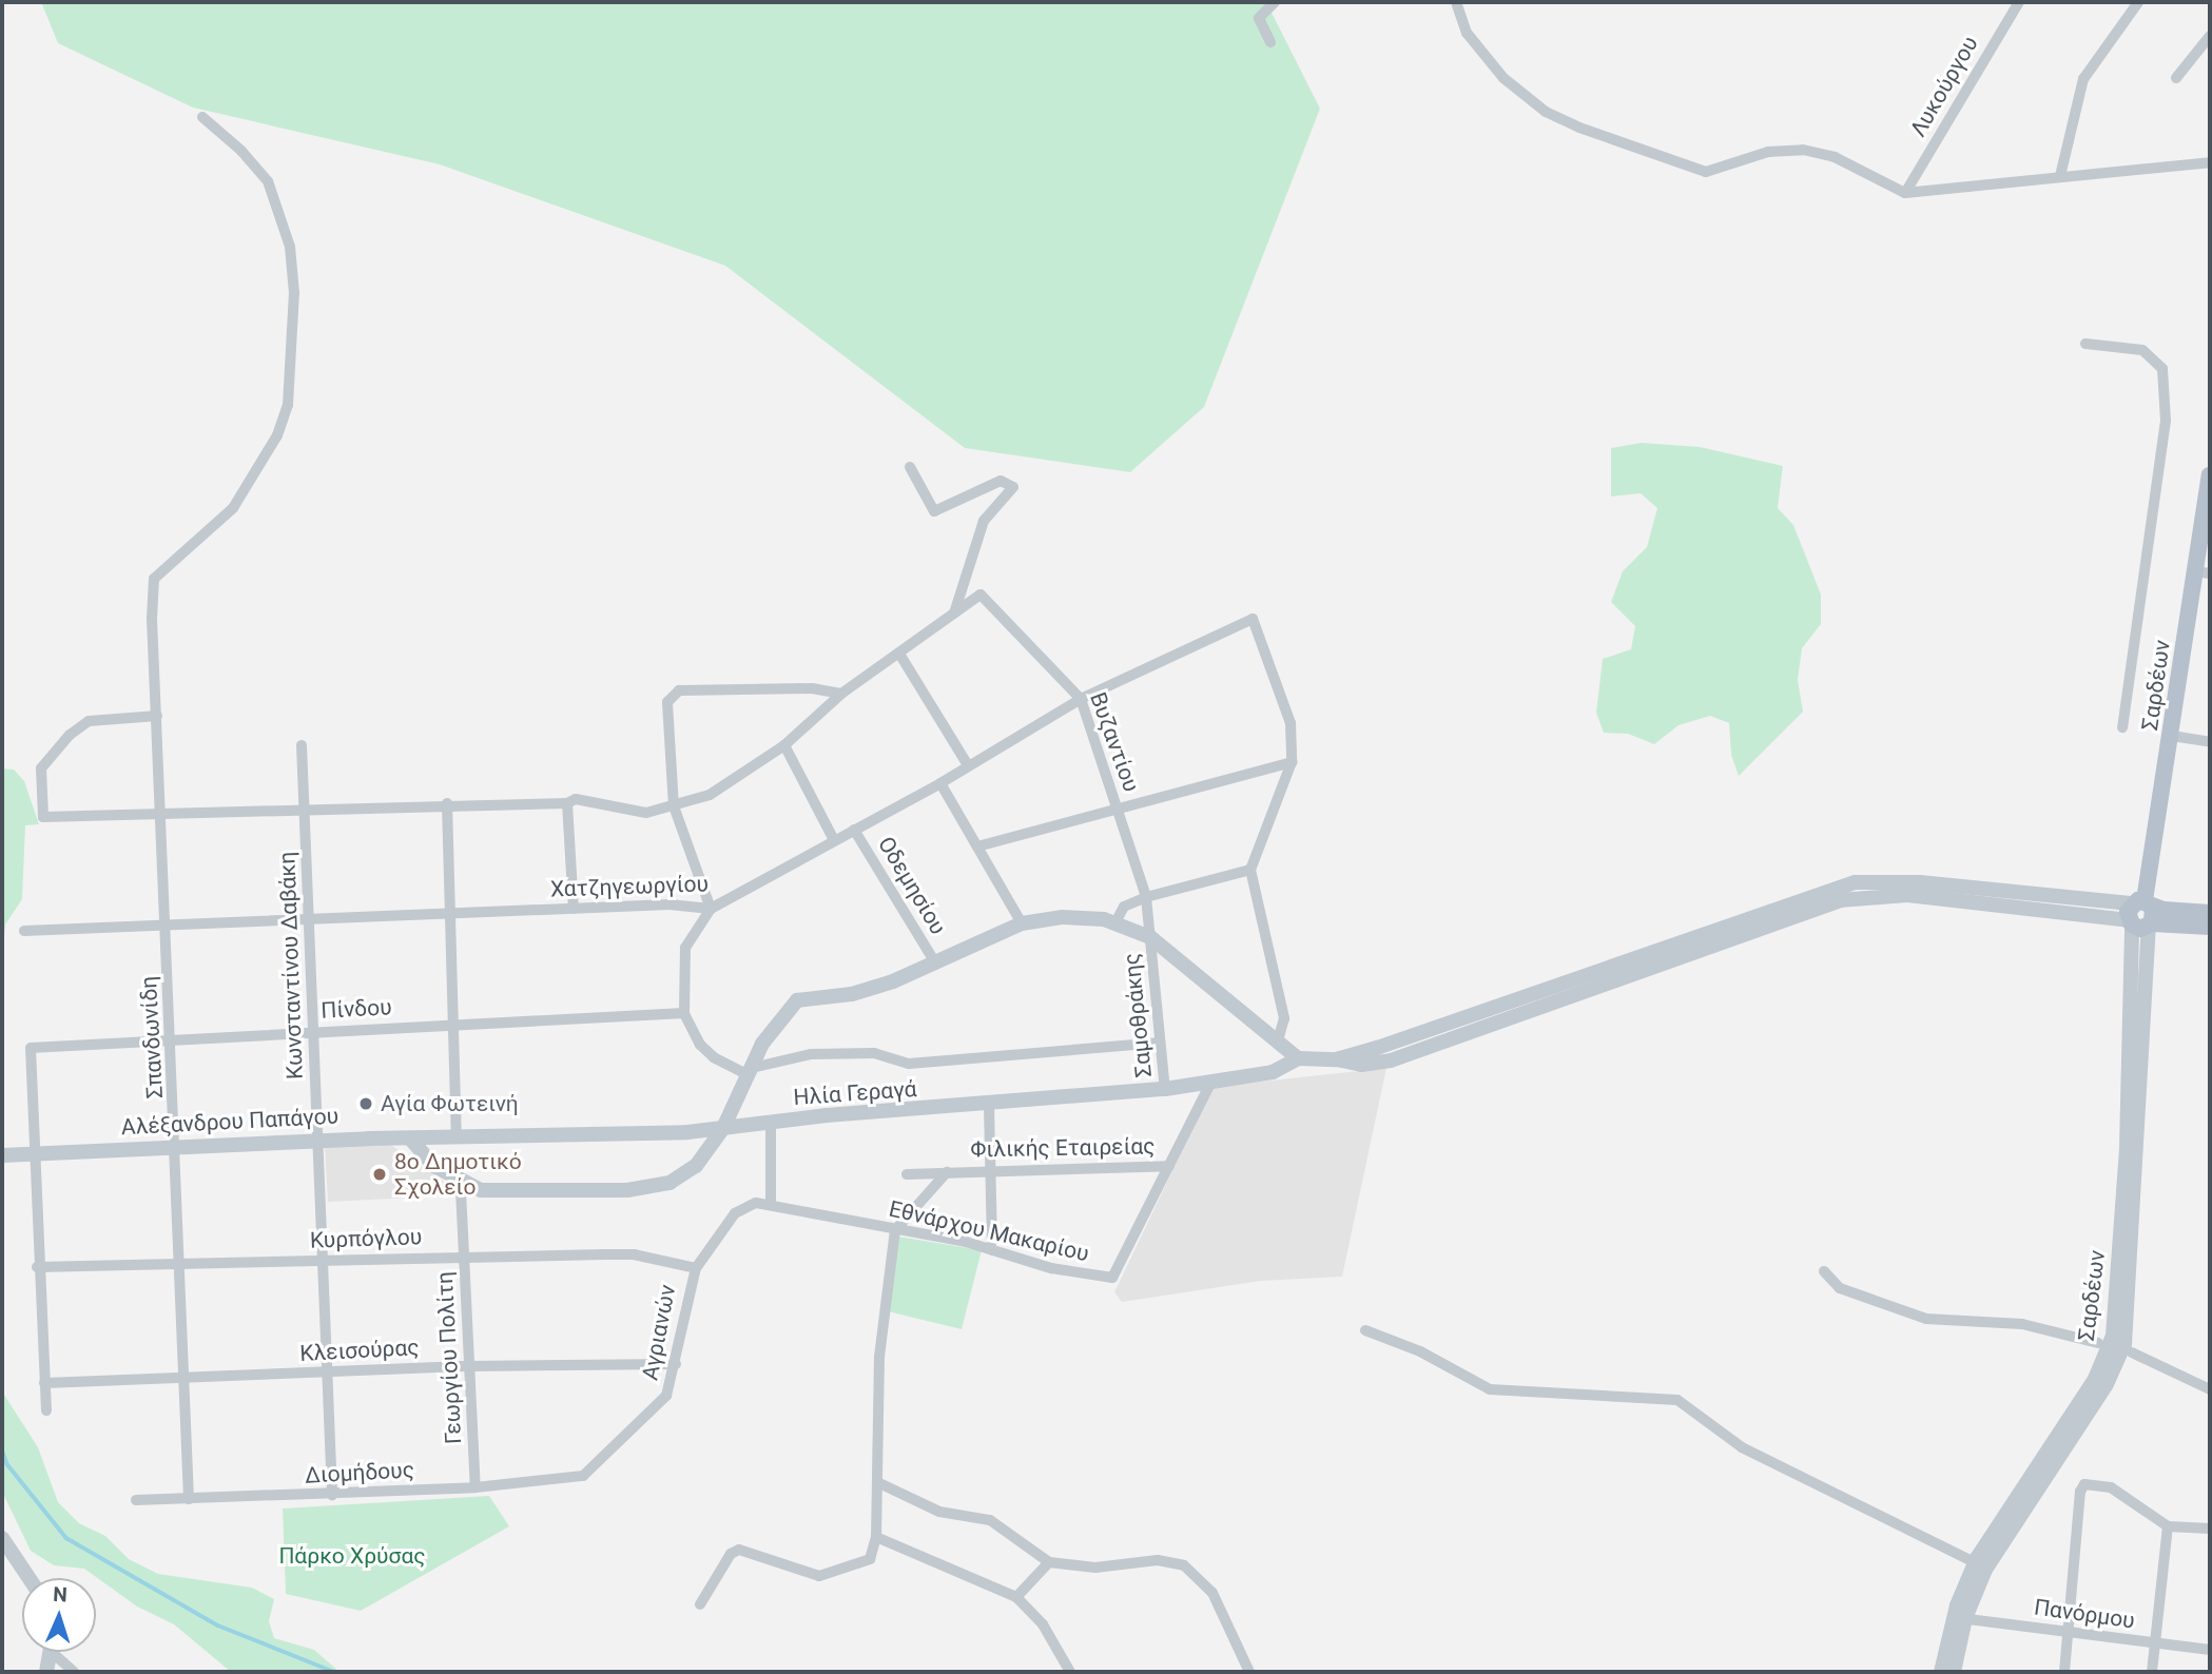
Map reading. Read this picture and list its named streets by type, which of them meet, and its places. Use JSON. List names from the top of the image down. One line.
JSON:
{"streets":{"main road":["Σαρδέων"],"street":["Λυκούργου","Βυζαντίου","Οδεμησίου","Χατζηγεωργίου","Κωνσταντίνου Δαβάκη","Πίνδου","Σαμοθράκης","Σπανδωνίδη","Ηλία Γεραγά","Αλέξανδρου Παπάγου","Φιλικής Εταιρείας","Εθνάρχου Μακαρίου","Κυρπόγλου","Αγριανών","Κλεισούρας","Γεωργίου Πολίτη","Διομήδους","Πανόρμου"]},"crossings":[["Σαρδέων","Πανόρμου"],["Βυζαντίου","Χατζηγεωργίου"],["Βυζαντίου","Σαμοθράκης"],["Οδεμησίου","Χατζηγεωργίου"],["Χατζηγεωργίου","Κωνσταντίνου Δαβάκη"],["Χατζηγεωργίου","Σπανδωνίδη"],["Κωνσταντίνου Δαβάκη","Πίνδου"],["Κωνσταντίνου Δαβάκη","Αλέξανδρου Παπάγου"],["Κωνσταντίνου Δαβάκη","Κυρπόγλου"],["Κωνσταντίνου Δαβάκη","Κλεισούρας"],["Κωνσταντίνου Δαβάκη","Διομήδους"],["Πίνδου","Σπανδωνίδη"],["Πίνδου","Αλέξανδρου Παπάγου"],["Σαμοθράκης","Ηλία Γεραγά"],["Σπανδωνίδη","Αλέξανδρου Παπάγου"],["Σπανδωνίδη","Κυρπόγλου"],["Σπανδωνίδη","Κλεισούρας"],["Σπανδωνίδη","Διομήδους"],["Ηλία Γεραγά","Αλέξανδρου Παπάγου"],["Ηλία Γεραγά","Εθνάρχου Μακαρίου"],["Φιλικής Εταιρείας","Εθνάρχου Μακαρίου"],["Εθνάρχου Μακαρίου","Αγριανών"],["Κυρπόγλου","Αγριανών"],["Κυρπόγλου","Γεωργίου Πολίτη"],["Αγριανών","Κλεισούρας"],["Αγριανών","Διομήδους"],["Κλεισούρας","Γεωργίου Πολίτη"],["Γεωργίου Πολίτη","Διομήδους"]],"parks":["Πάρκο Χρύσας"],"places":["Αγία Φωτεινή","8ο Δημοτικό Σχολείο"],"north":"top"}
